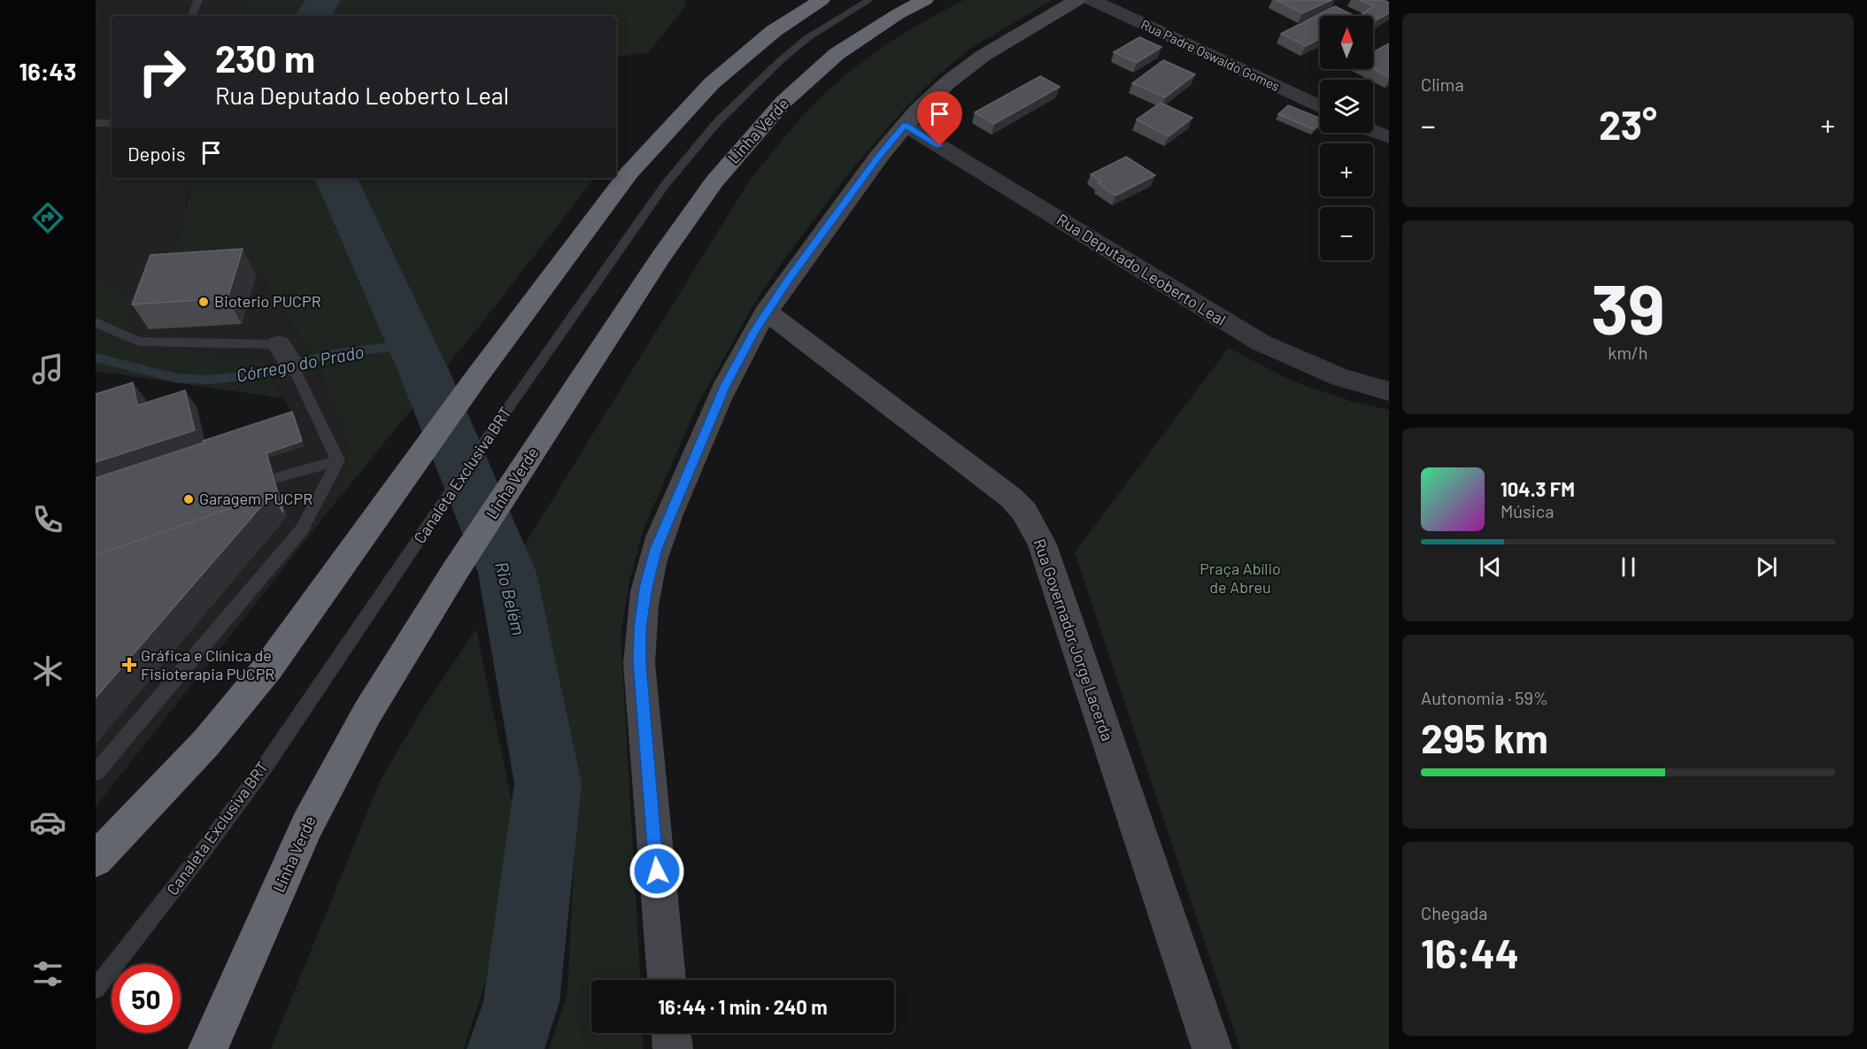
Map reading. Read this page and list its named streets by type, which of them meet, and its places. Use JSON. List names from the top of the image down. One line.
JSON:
{"streets":{"highway":["Linha Verde"],"main road":["Rua Governador Jorge Lacerda"],"street":["Rua Padre Oswaldo Gomes","Rua Deputado Leoberto Leal"],"lane":["Canaleta Exclusiva BRT"]},"water":["Córrego do Prado","Rio Belém"],"parks":["Praça Abílio de Abreu"],"places":{"other":["Bioterio PUCPR","Garagem PUCPR"],"health":["Gráfica e Clínica de Fisioterapia PUCPR"]},"north":"top","page":{"tabs":"16:43","tile":["Clima",["39","km/h"],["Autonomia · 59%","295 km"],["Chegada","16:44"]],"map_buttons":["+","−"],"turn":["230 m","Rua Deputado Leoberto Leal"],"heat":["−","23°","+"],"then":"Depois","song":["104.3 FM","Música"],"limit":"50","trip":"16:44 · 1 min · 240 m"}}
